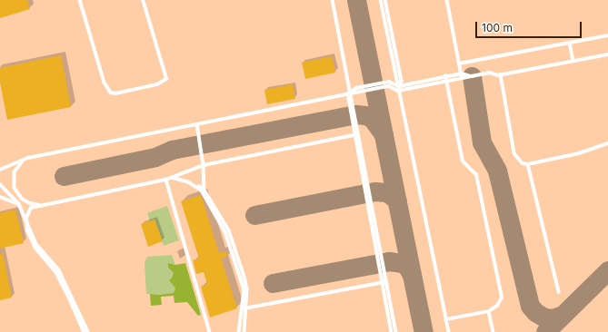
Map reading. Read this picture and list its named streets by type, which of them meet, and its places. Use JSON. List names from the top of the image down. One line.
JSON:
{"scale_bar":"100 m"}
